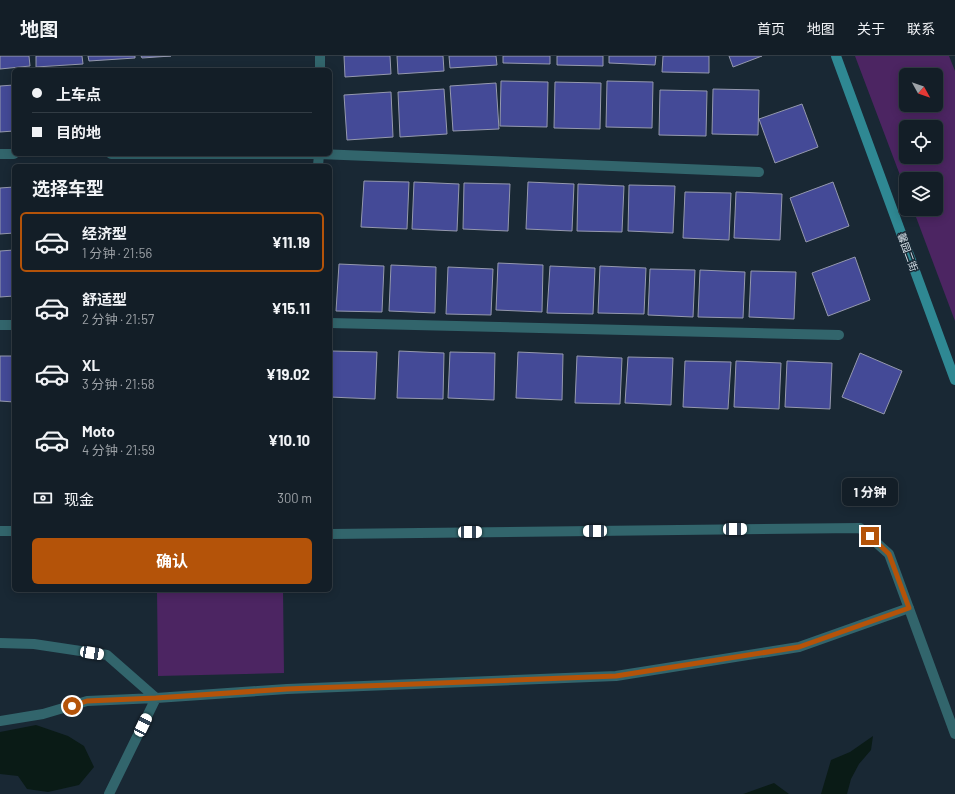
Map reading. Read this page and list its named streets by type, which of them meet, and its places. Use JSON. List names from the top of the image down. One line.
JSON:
{"streets":{"street":["馨园二街"]},"north":"bottom right","page":{"header":"地图","nav":["首页","地图","关于","联系"],"banner":["上车点","目的地"],"heading":"选择车型","list":[{"name":"经济型","note":"1 分钟 · 21:56","value":"¥11.19"},{"name":"舒适型","note":"2 分钟 · 21:57","value":"¥15.11"},{"name":"XL","note":"3 分钟 · 21:58","value":"¥19.02"},{"name":"Moto","note":"4 分钟 · 21:59","value":"¥10.10"}],"pay":["现金","300 m"],"bubble":"1 分钟","buttons":"确认"}}
